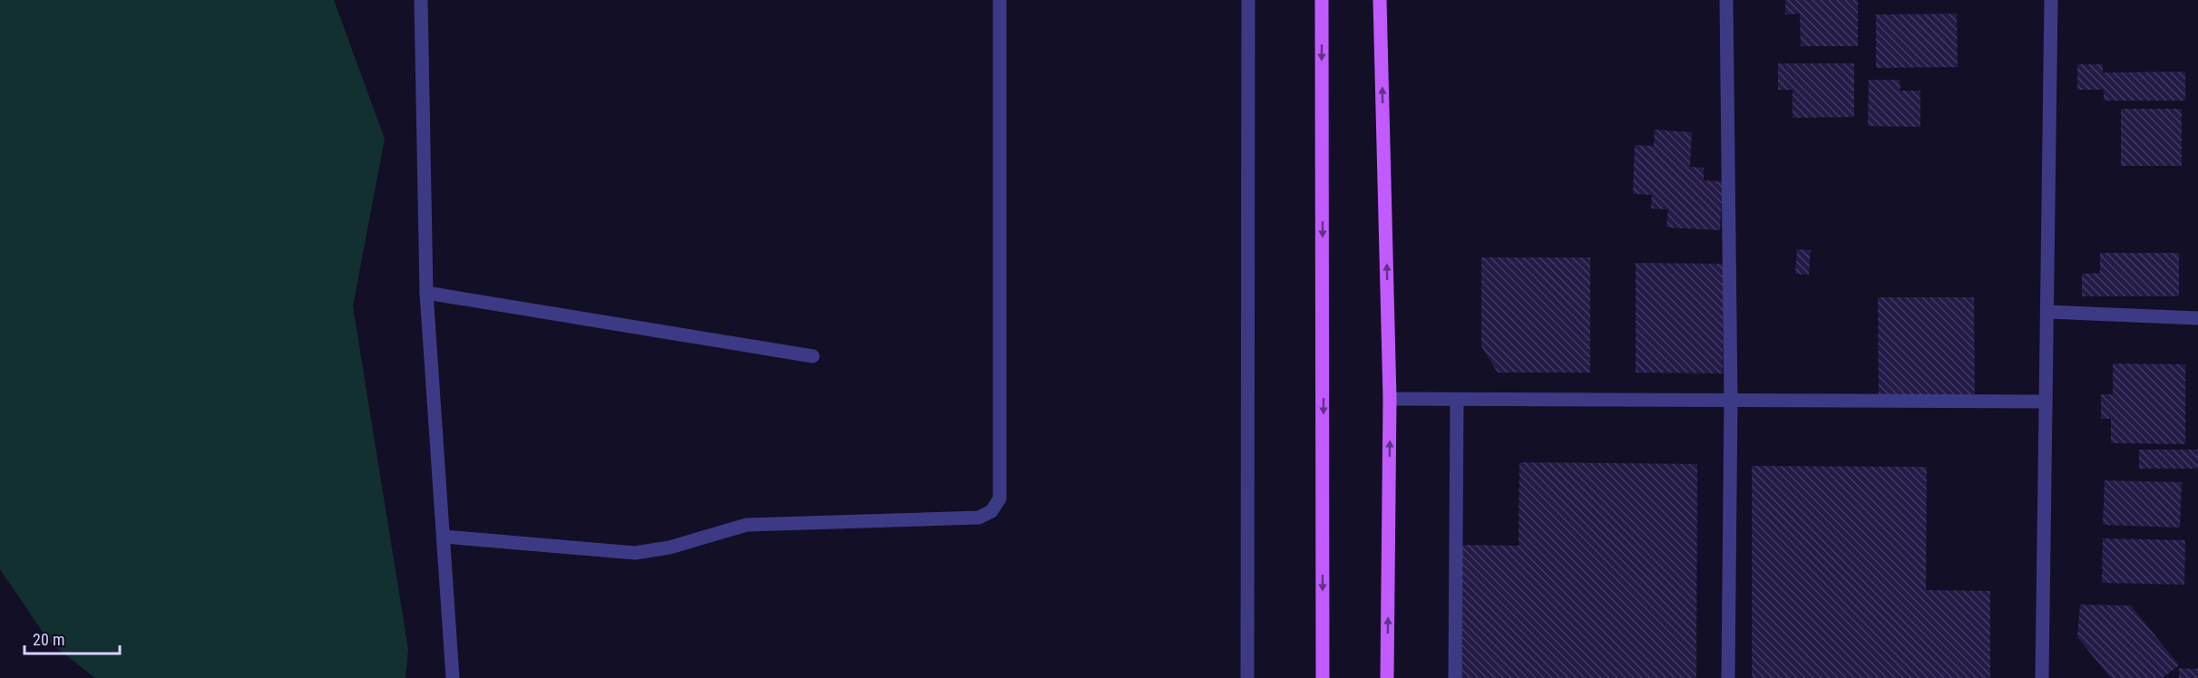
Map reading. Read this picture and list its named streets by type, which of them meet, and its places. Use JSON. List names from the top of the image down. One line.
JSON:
{"scale_bar":"20 m"}
